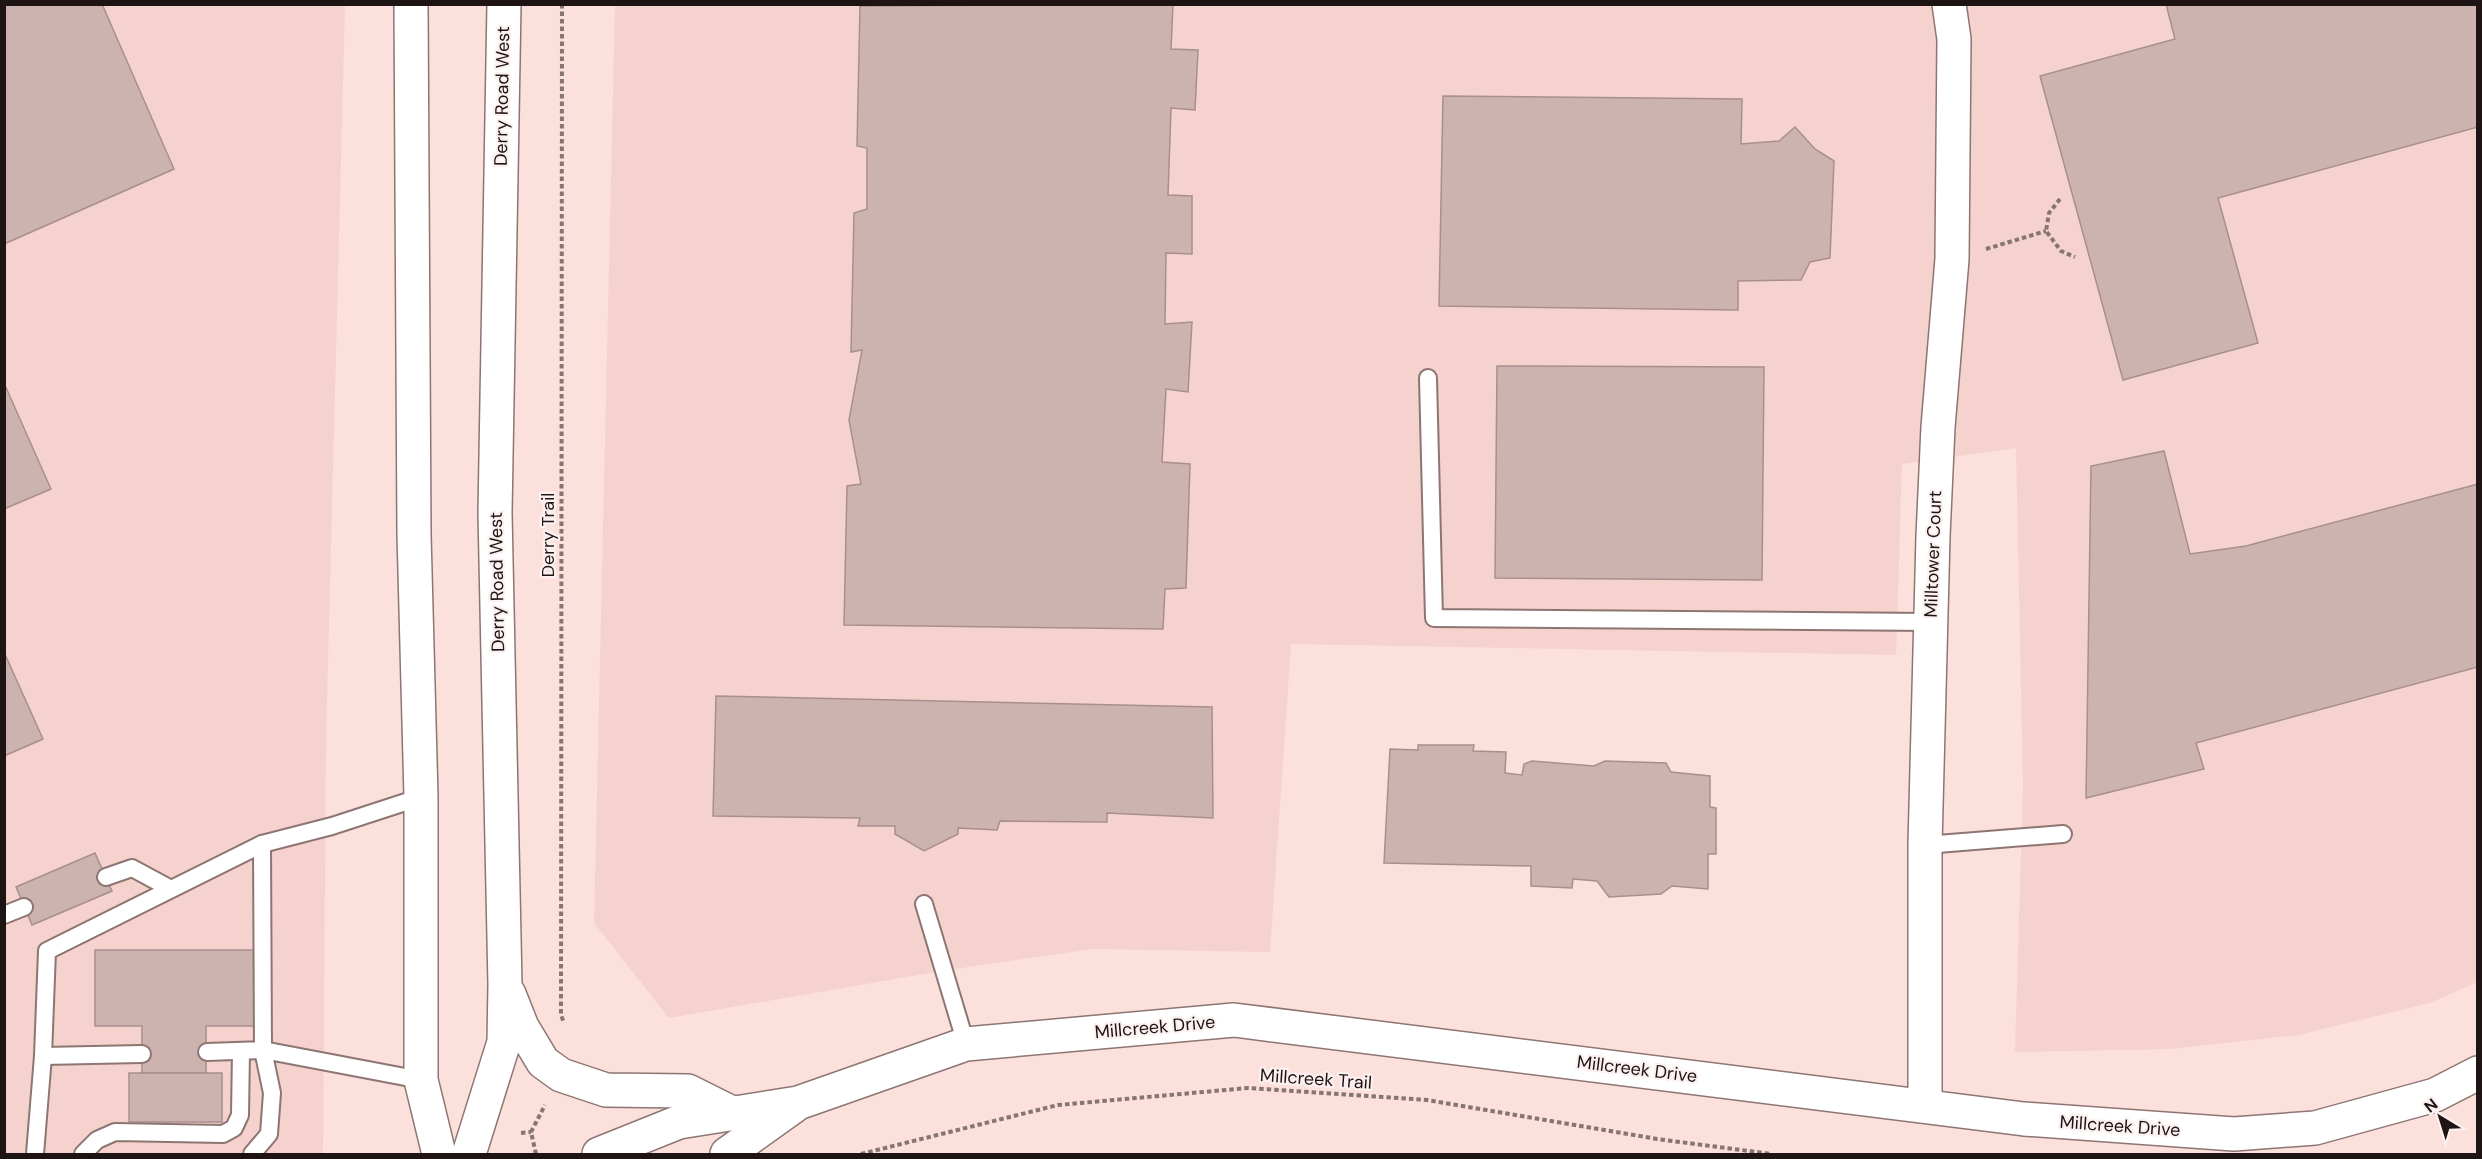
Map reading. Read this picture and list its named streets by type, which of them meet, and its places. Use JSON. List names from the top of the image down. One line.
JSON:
{"streets":{"street":["Derry Road West","Milltower Court","Millcreek Drive"],"path":["Derry Trail","Millcreek Trail"]},"crossings":[["Milltower Court","Millcreek Drive"]],"north":"top left"}
